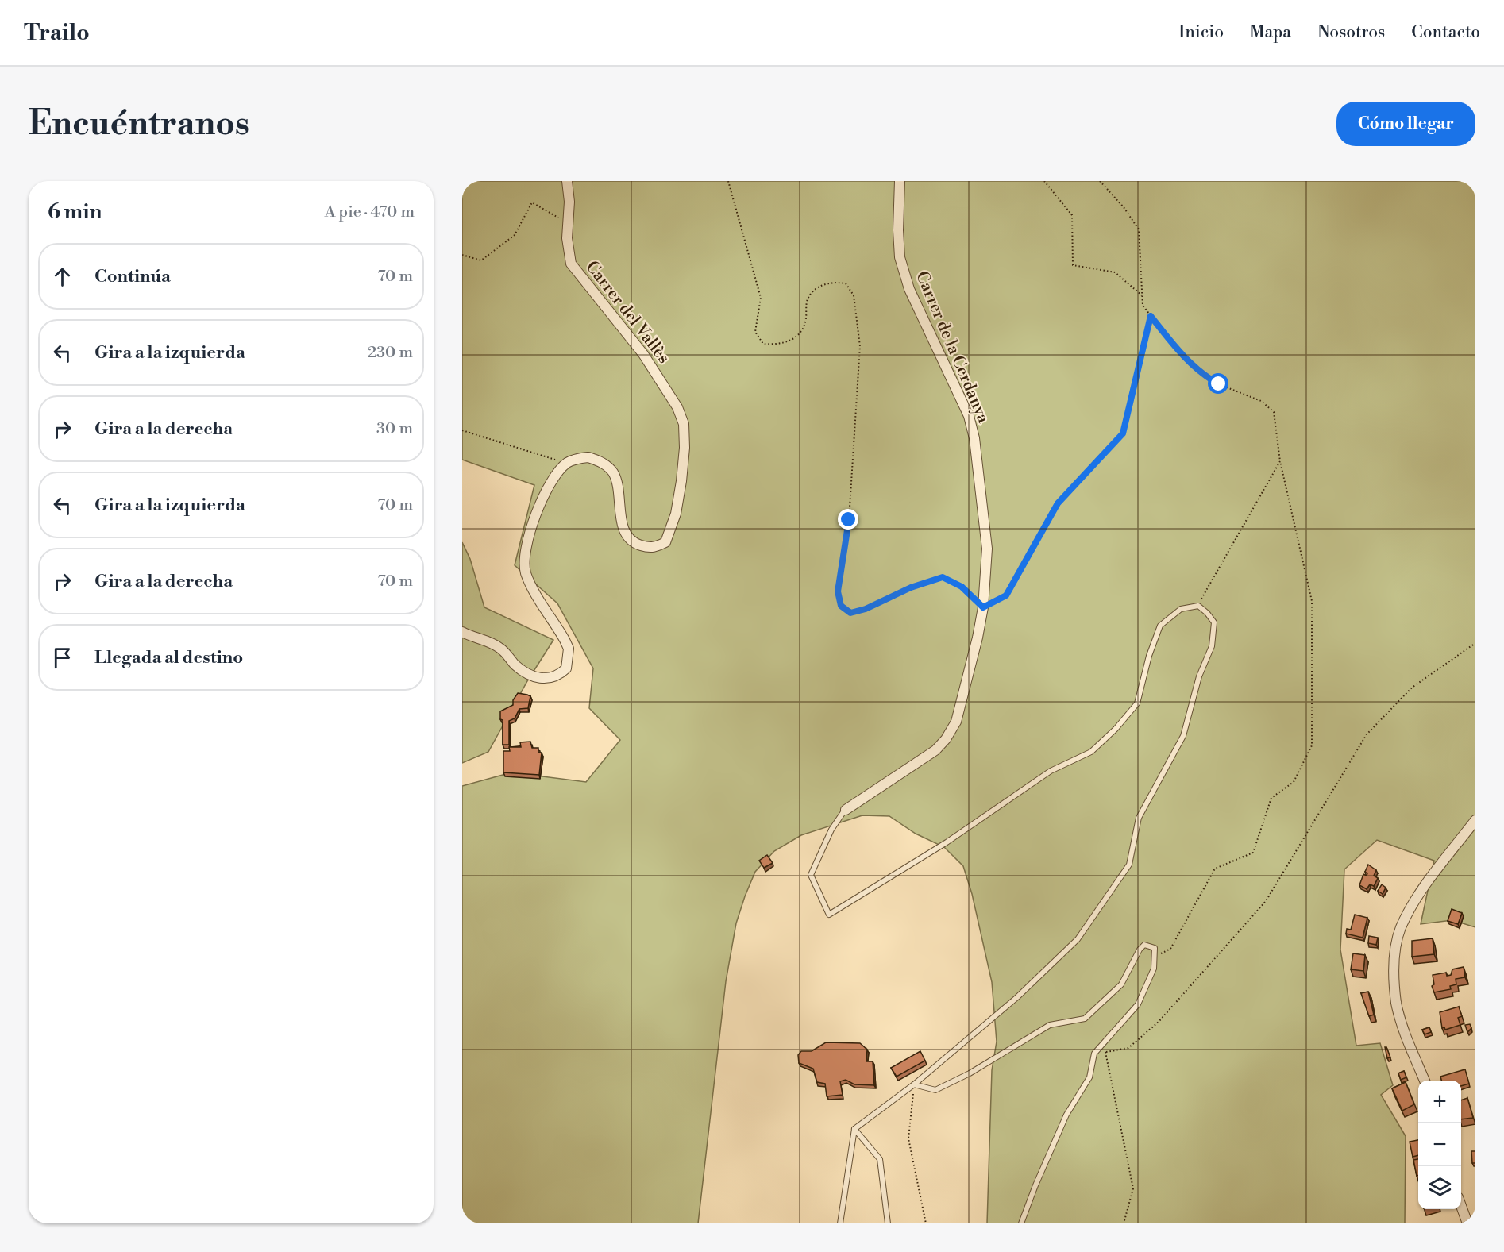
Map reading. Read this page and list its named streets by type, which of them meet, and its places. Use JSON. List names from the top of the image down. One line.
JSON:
{"streets":{"street":["Carrer del Vallès","Carrer de la Cerdanya"]},"page":{"header":"Trailo","nav":["Inicio","Mapa","Nosotros","Contacto"],"buttons":"Cómo llegar","title":"Encuéntranos","heading":["6 min","A pie · 470 m"],"list":[["Continúa","70 m"],["Gira a la izquierda","230 m"],["Gira a la derecha","30 m"],["Gira a la izquierda","70 m"],["Gira a la derecha","70 m"],"Llegada al destino"],"map_buttons":["+","−"]}}
